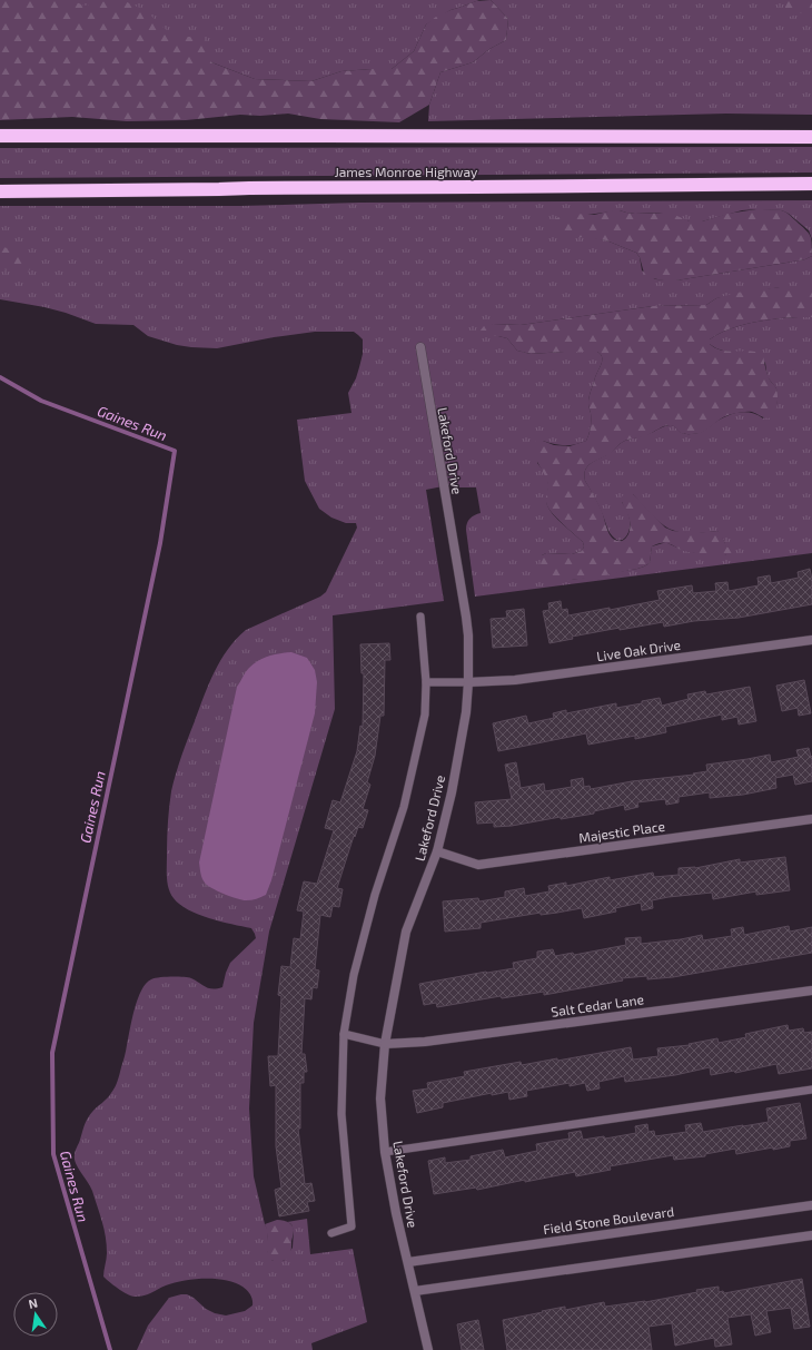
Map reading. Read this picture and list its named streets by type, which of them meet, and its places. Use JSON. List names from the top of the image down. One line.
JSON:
{"streets":{"highway":["James Monroe Highway"],"street":["Lakeford Drive","Live Oak Drive","Majestic Place","Salt Cedar Lane","Field Stone Boulevard"]},"crossings":[["Lakeford Drive","Live Oak Drive"],["Lakeford Drive","Majestic Place"],["Lakeford Drive","Salt Cedar Lane"],["Lakeford Drive","Field Stone Boulevard"]],"water":["Gaines Run"],"north":"top"}
